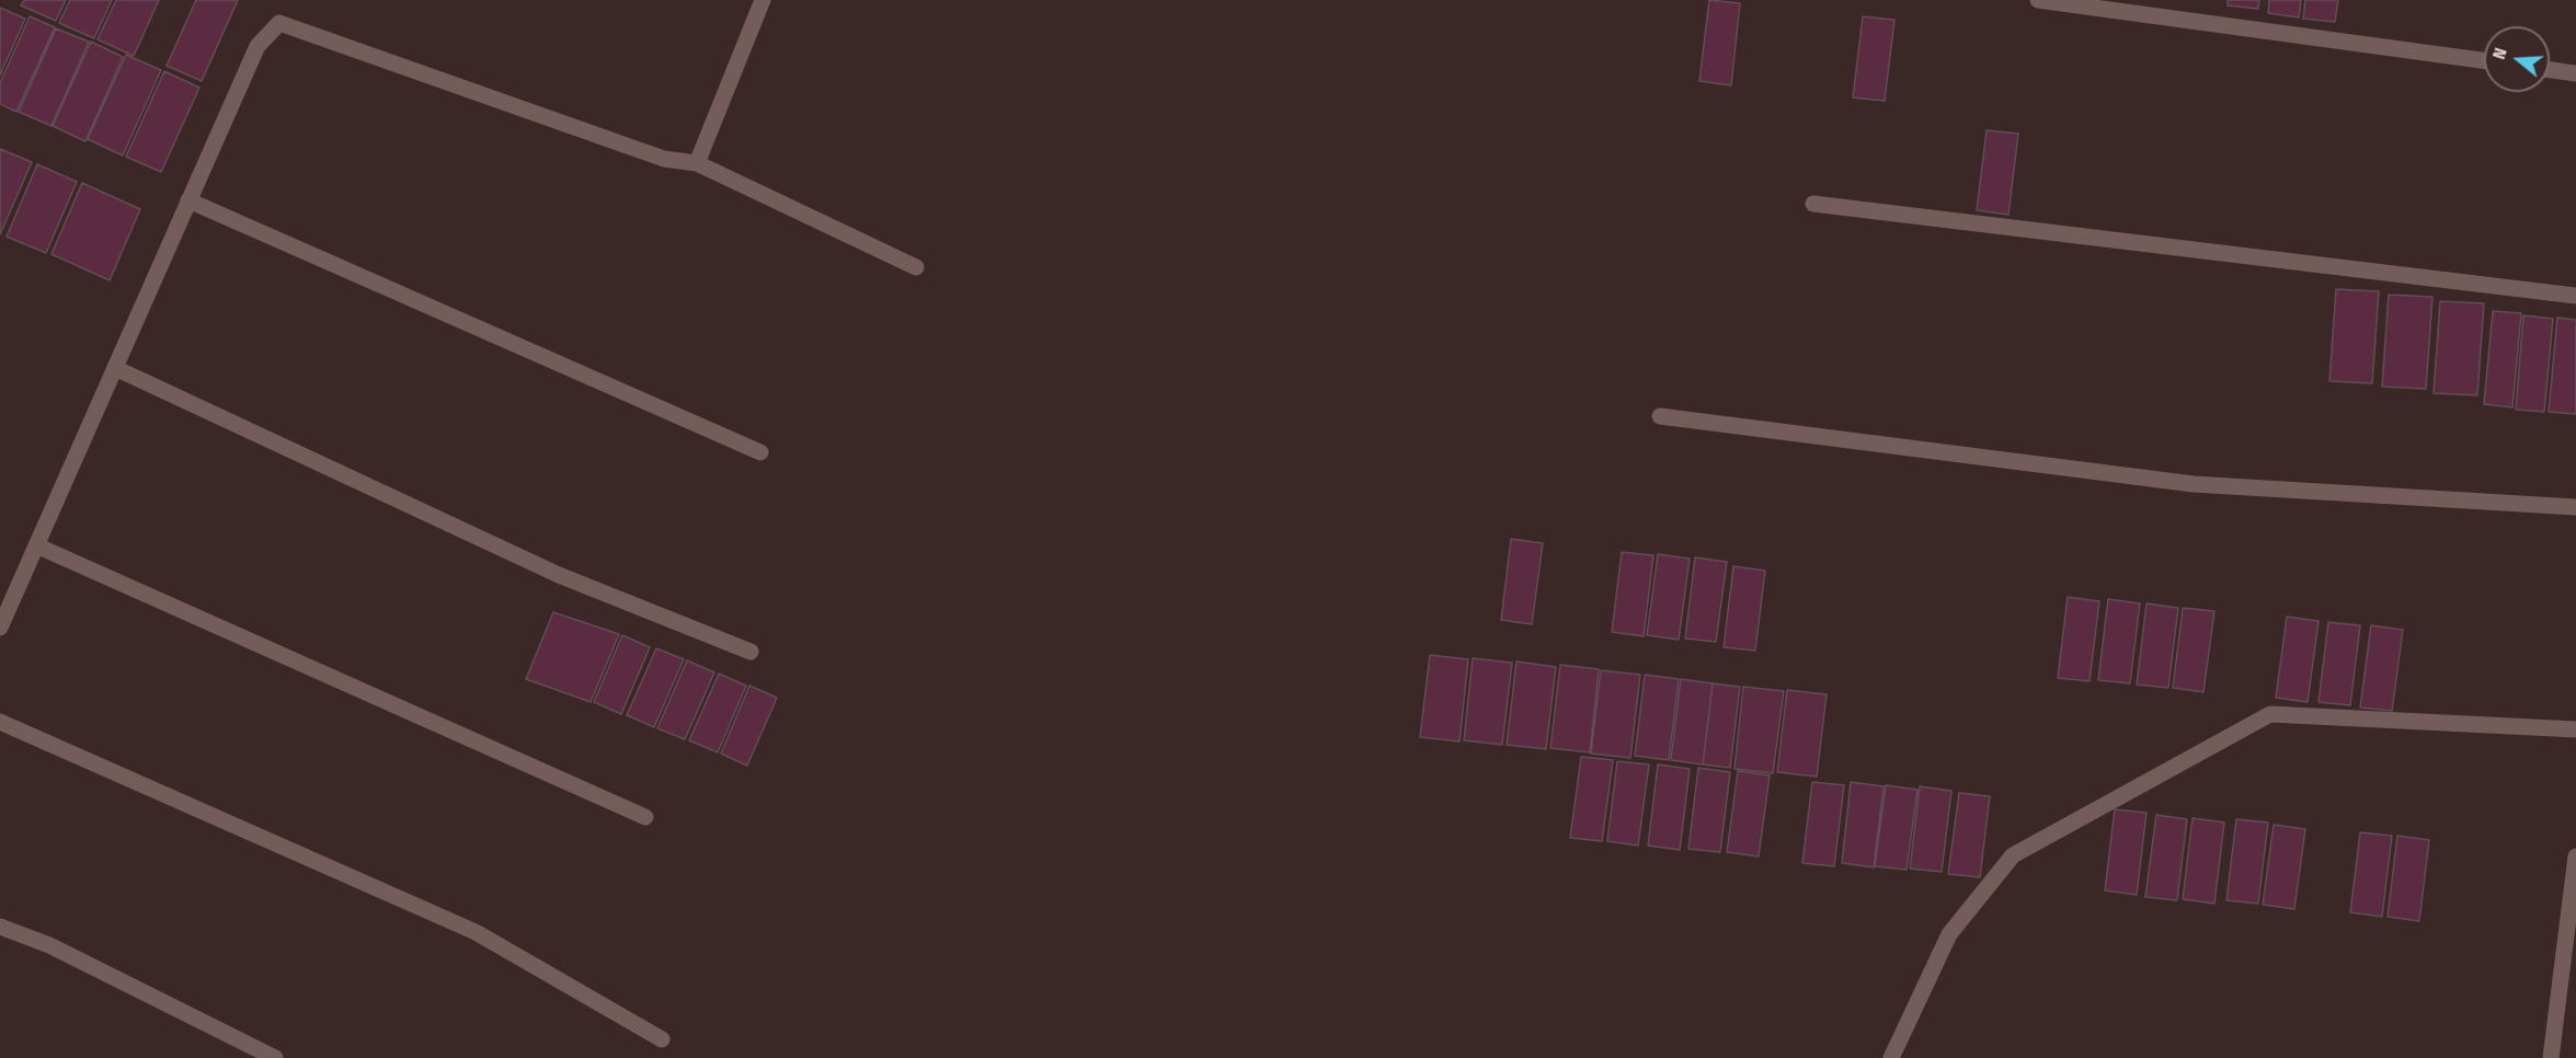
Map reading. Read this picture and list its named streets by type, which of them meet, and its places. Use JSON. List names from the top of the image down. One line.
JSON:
{"north":"left"}
